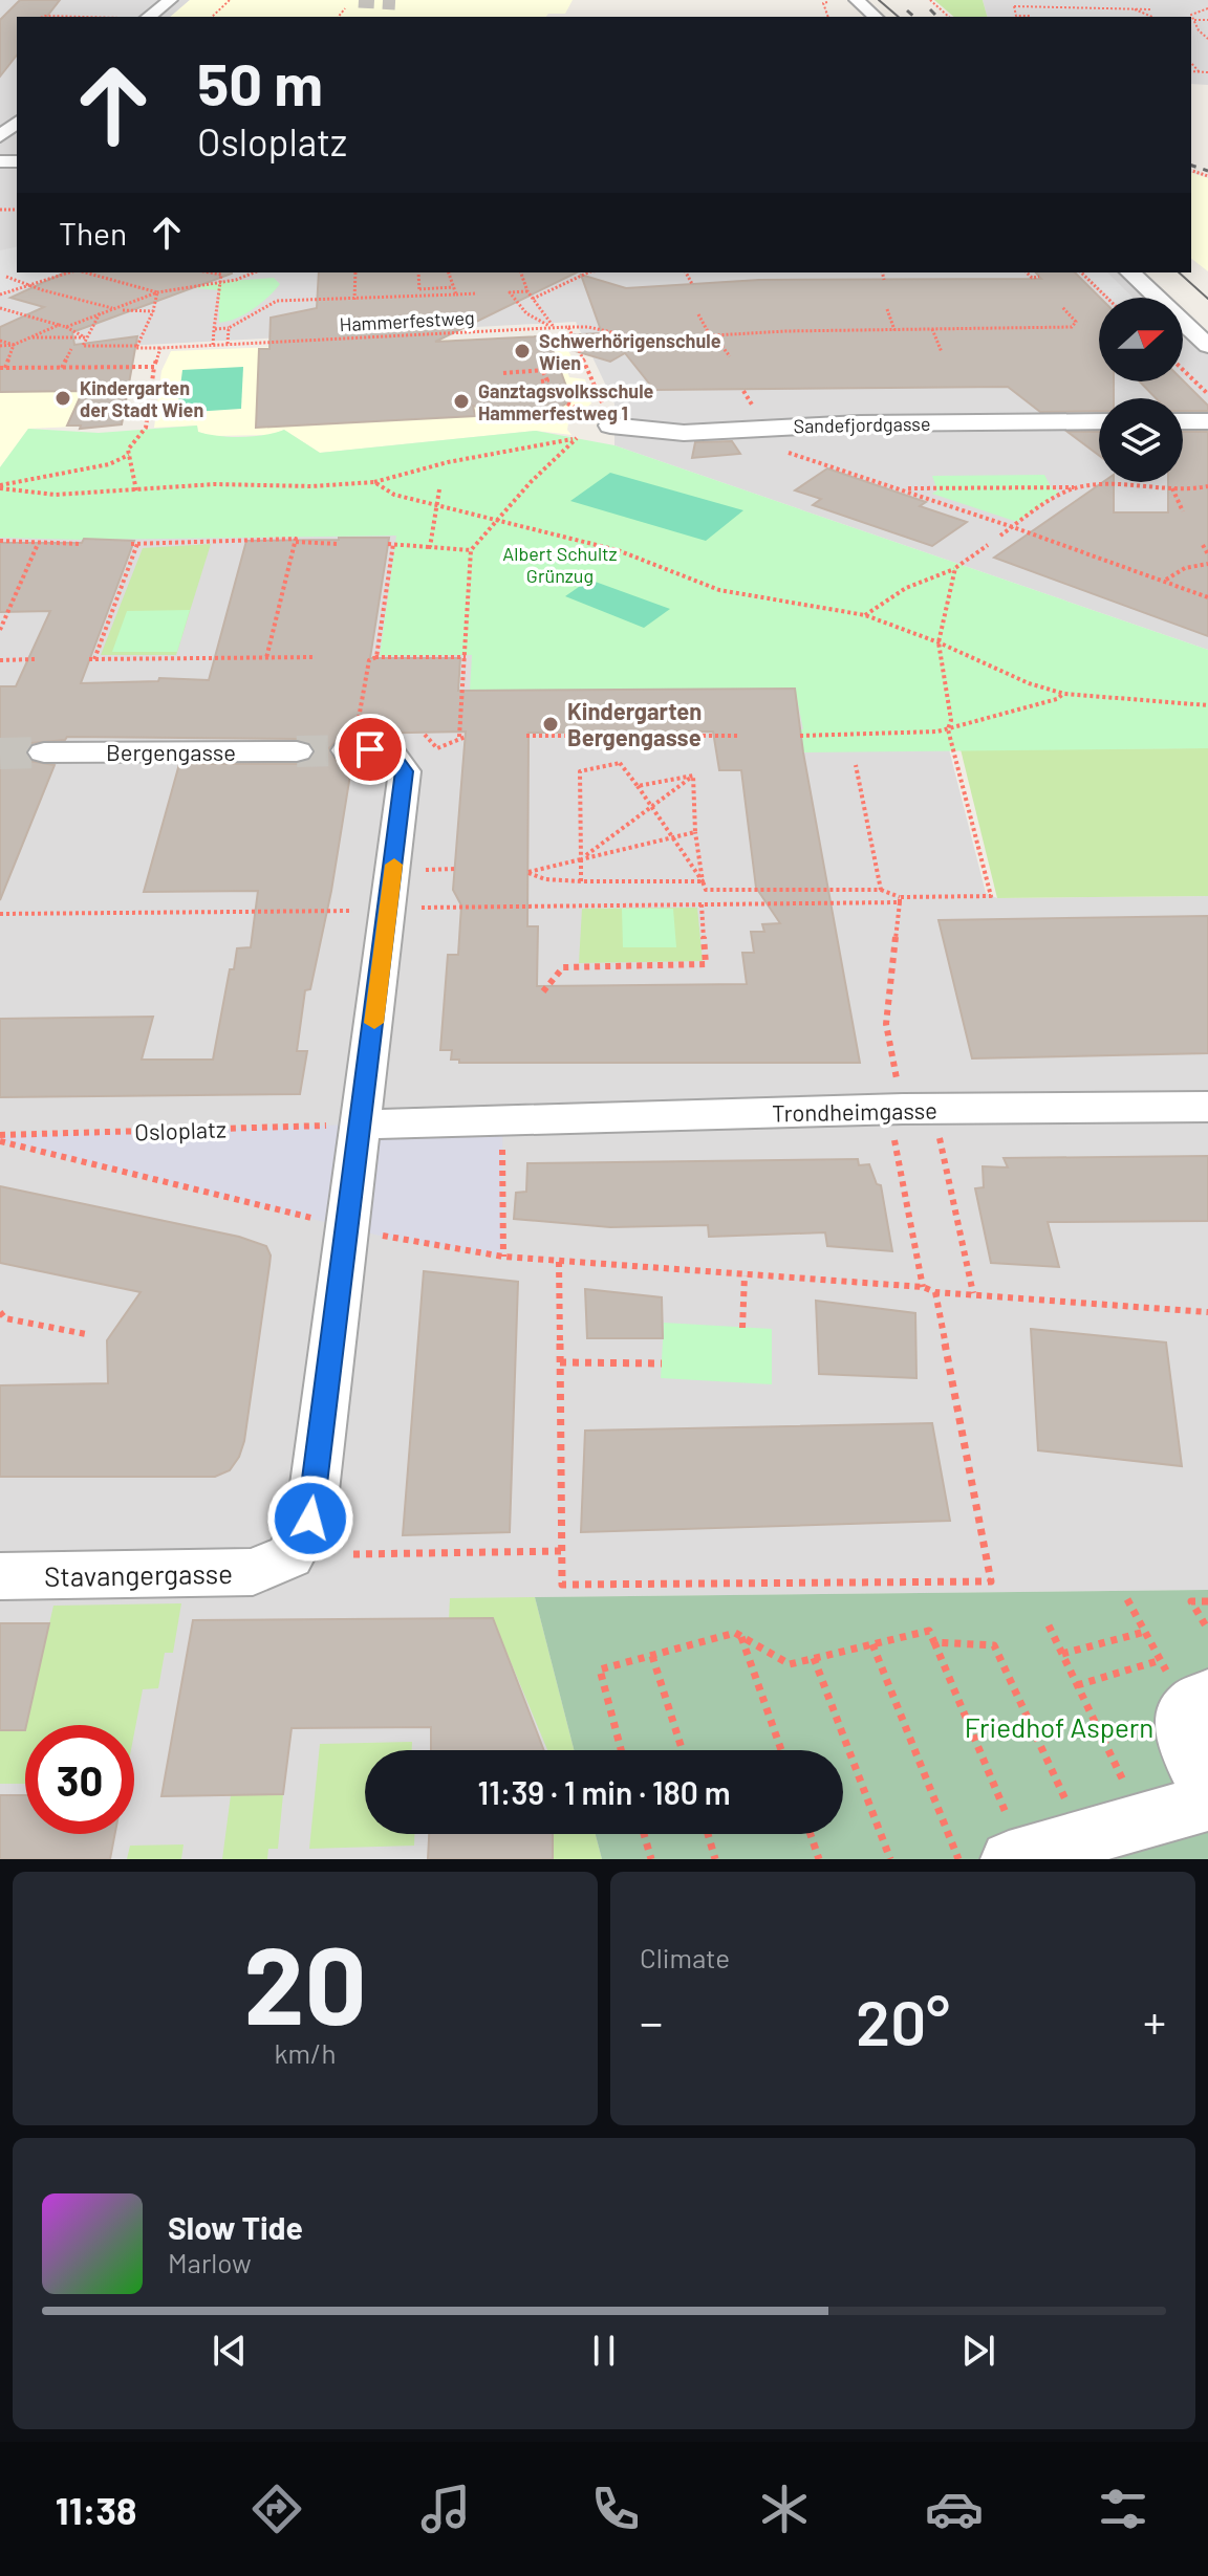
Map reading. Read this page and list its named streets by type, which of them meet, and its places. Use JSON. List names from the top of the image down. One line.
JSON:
{"streets":{"street":["Sandefjordgasse","Bergengasse","Trondheimgasse","Stavangergasse"],"path":["Hammerfestweg","Osloplatz"]},"parks":["Albert Schultz Grünzug","Friedhof Aspern"],"places":["Schwerhörigenschule Wien","Kindergarten der Stadt Wien","Ganztagsvolksschule Hammerfestweg 1","Kindergarten Bergengasse"],"north":"right","page":{"turn":["50 m","Osloplatz"],"then":"Then","limit":"30","trip":"11:39 · 1 min · 180 m","tile":[["20","km/h"],"Climate"],"heat":["−","20°","+"],"song":["Slow Tide","Marlow"],"tabs":"11:38"}}
